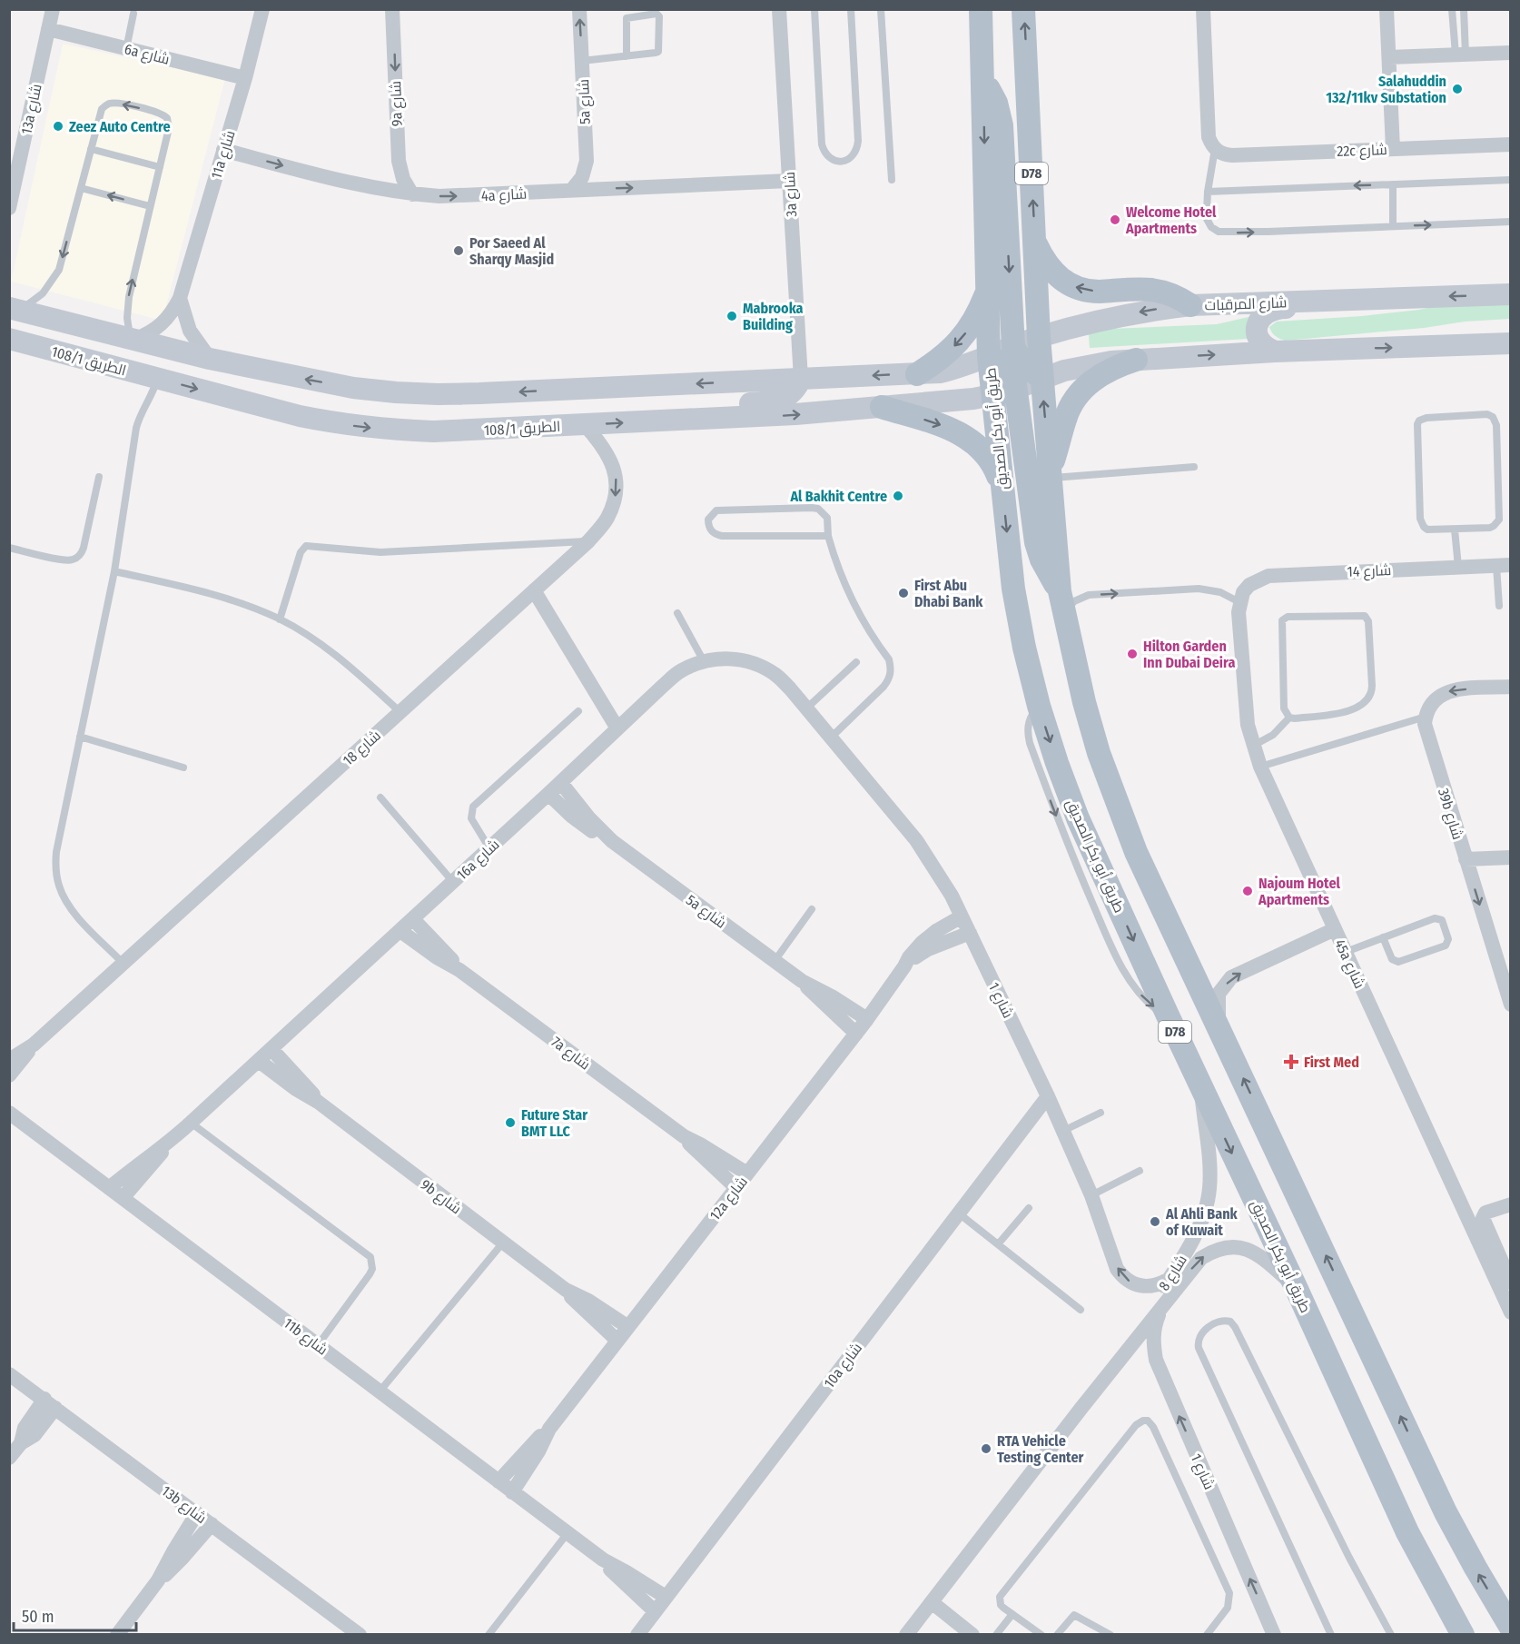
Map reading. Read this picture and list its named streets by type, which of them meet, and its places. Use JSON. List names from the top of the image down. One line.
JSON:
{"streets":{"main road":["D78","طريق أبو بكر الصديق"],"street":["6a شارع","5a شارع","9a شارع","13a شارع","22c شارع","11a شارع","4a شارع","3a شارع","شارع المرقبات","108/1 الطريق","شارع 14","شارع 18","39b شارع","16a شارع","45a شارع","شارع 1","7a شارع","9b شارع","12a شارع","شارع 8","11b شارع","10a شارع","13b شارع"]},"crossings":[["6a شارع","13a شارع"],["6a شارع","11a شارع"],["5a شارع","4a شارع"],["5a شارع","16a شارع"],["5a شارع","12a شارع"],["9a شارع","4a شارع"],["11a شارع","4a شارع"],["11a شارع","108/1 الطريق"],["D78","شارع المرقبات"],["D78","108/1 الطريق"],["4a شارع","3a شارع"],["3a شارع","108/1 الطريق"],["شارع المرقبات","108/1 الطريق"],["شارع المرقبات","طريق أبو بكر الصديق"],["108/1 الطريق","طريق أبو بكر الصديق"],["108/1 الطريق","شارع 18"],["طريق أبو بكر الصديق","شارع 8"],["شارع 14","45a شارع"],["16a شارع","شارع 1"],["16a شارع","7a شارع"],["16a شارع","9b شارع"],["16a شارع","11b شارع"],["شارع 1","12a شارع"],["شارع 1","شارع 8"],["شارع 1","10a شارع"],["7a شارع","12a شارع"],["9b شارع","12a شارع"],["12a شارع","11b شارع"],["11b شارع","10a شارع"]],"one_way":["9a شارع","4a شارع","39b شارع","شارع 1"],"places":{"other":["Salahuddin 132/11kv Substation","Zeez Auto Centre","Welcome Hotel Apartments","Por Saeed Al Sharqy Masjid","Mabrooka Building","Al Bakhit Centre","First Abu Dhabi Bank","Hilton Garden Inn Dubai Deira","Najoum Hotel Apartments","Future Star BMT LLC","Al Ahli Bank of Kuwait","RTA Vehicle Testing Center"],"health":["First Med"]},"scale_bar":"50 m"}
